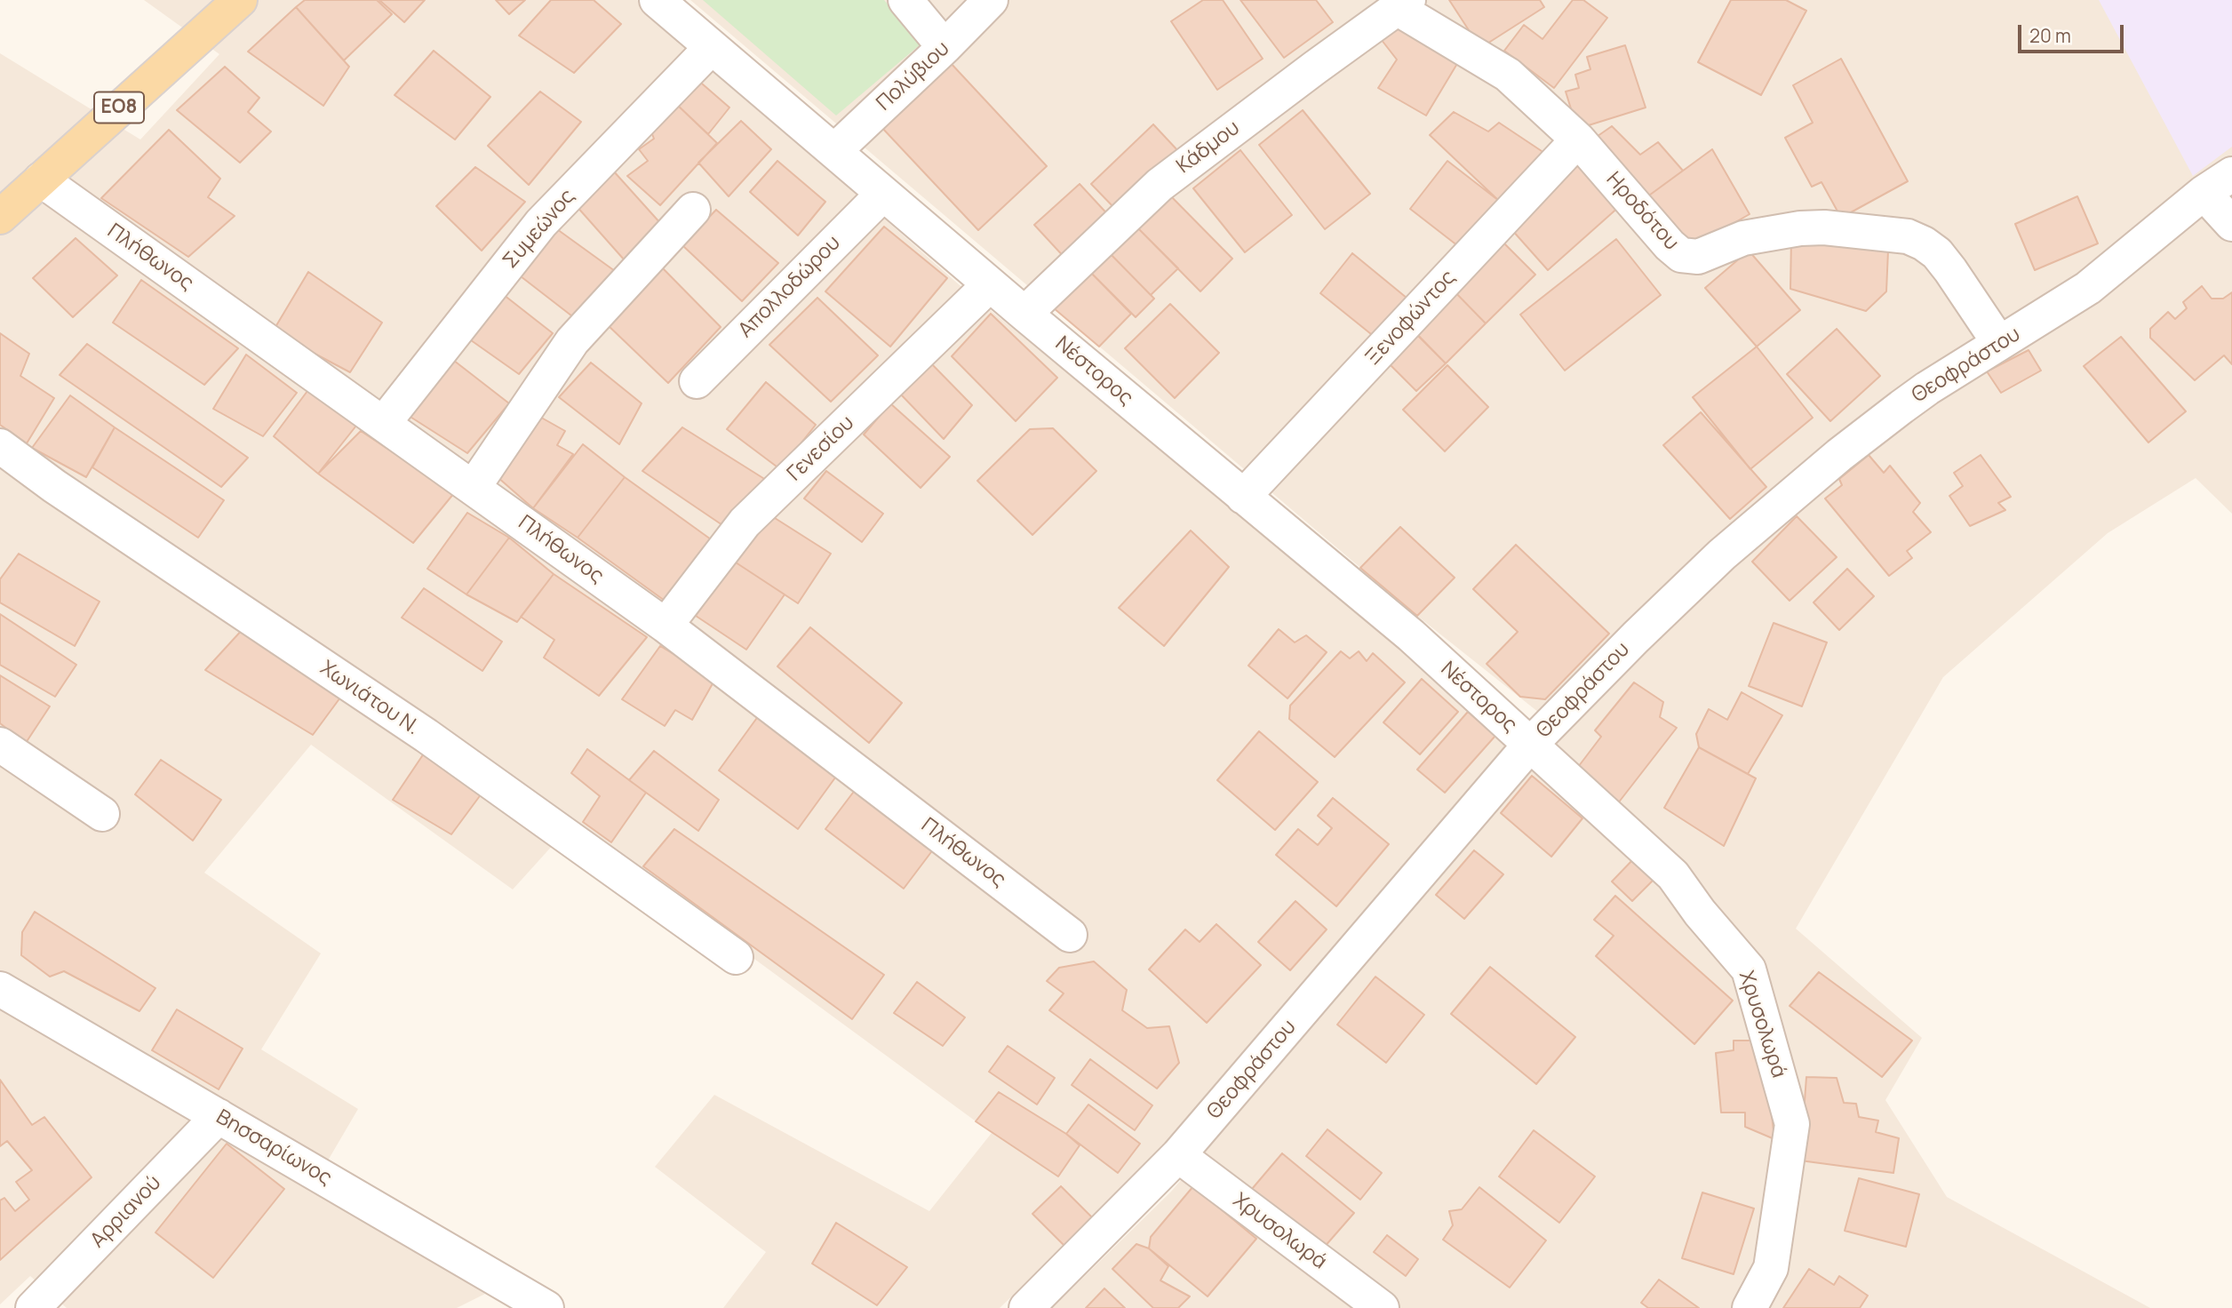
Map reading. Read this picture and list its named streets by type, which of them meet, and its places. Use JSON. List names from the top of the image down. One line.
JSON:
{"streets":{"main road":["ΕΟ8"],"street":["Πολύβιου","Κάδμου","Ηροδότου","Συμεώνος","Πλήθωνος","Απολλοδώρου","Ξενοφώντος","Θεοφράστου","Νέστορος","Γενεσίου","Χωνιάτου Ν.","Χρυσολωρά","Βησσαρίωνος","Αρριανού"]},"crossings":[["Πολύβιου","Νέστορος"],["ΕΟ8","Πλήθωνος"],["Κάδμου","Ηροδότου"],["Κάδμου","Νέστορος"],["Ηροδότου","Ξενοφώντος"],["Ηροδότου","Θεοφράστου"],["Συμεώνος","Πλήθωνος"],["Συμεώνος","Νέστορος"],["Πλήθωνος","Γενεσίου"],["Απολλοδώρου","Νέστορος"],["Ξενοφώντος","Νέστορος"],["Θεοφράστου","Νέστορος"],["Θεοφράστου","Χρυσολωρά"],["Νέστορος","Γενεσίου"],["Νέστορος","Χρυσολωρά"],["Βησσαρίωνος","Αρριανού"]],"scale_bar":"20 m"}
